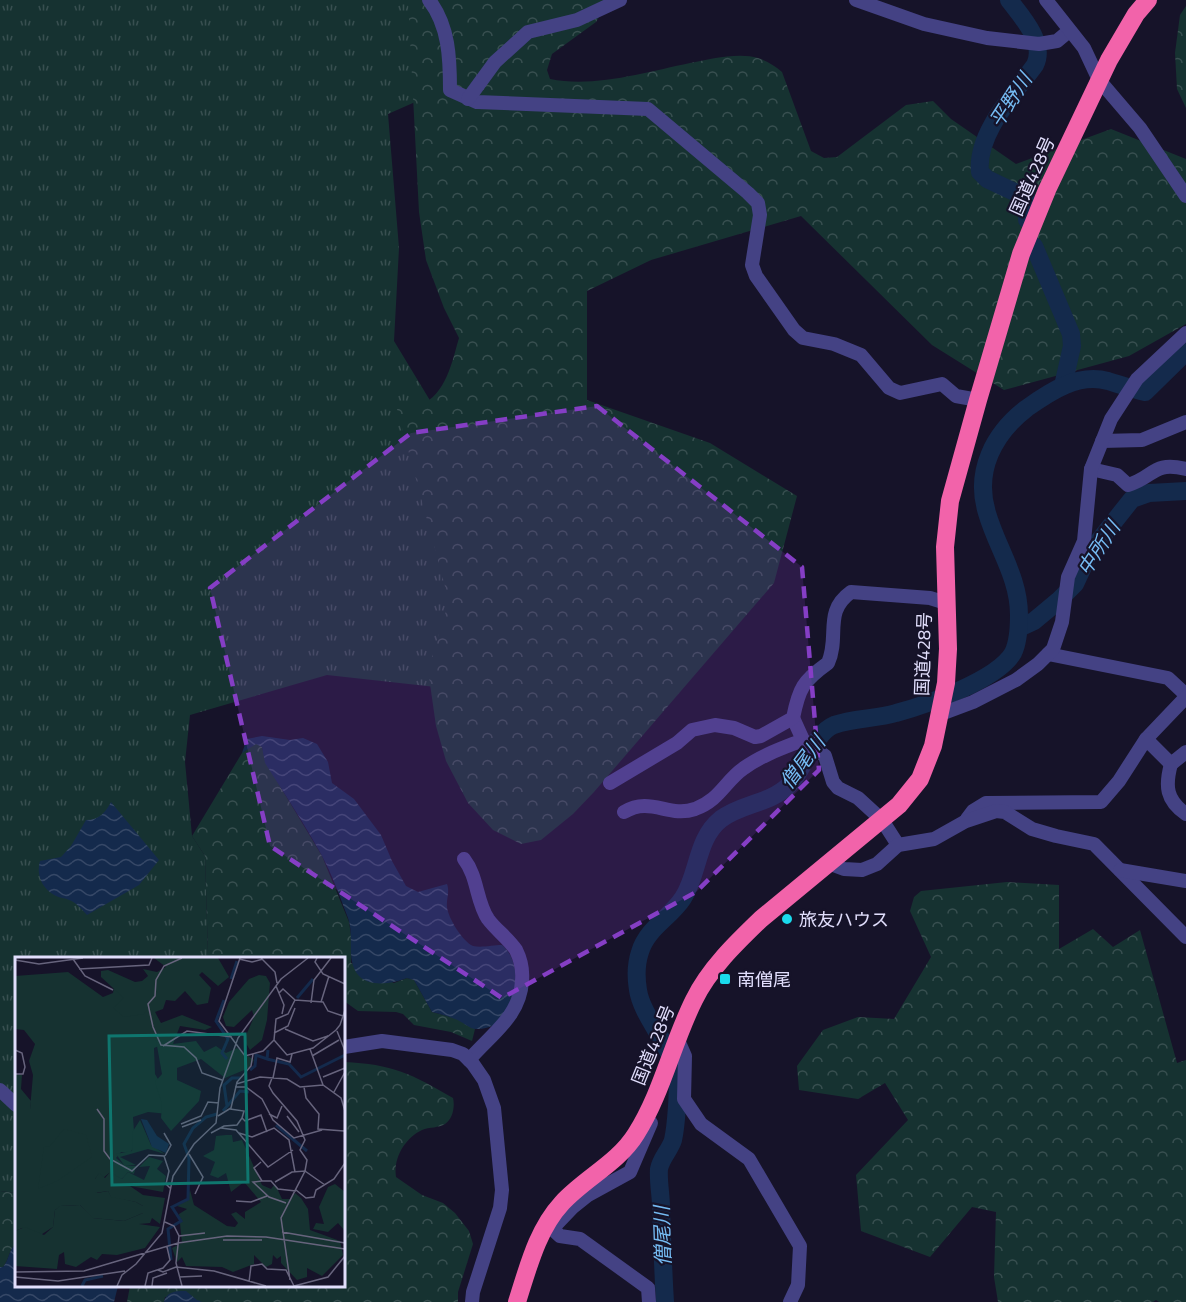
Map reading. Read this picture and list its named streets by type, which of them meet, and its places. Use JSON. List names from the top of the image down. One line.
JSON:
{"streets":{"highway":["国道428号"]},"water":["平野川","中所川","僧尾川"],"places":{"other":["旅友ハウス"],"transit":["南僧尾"]}}
